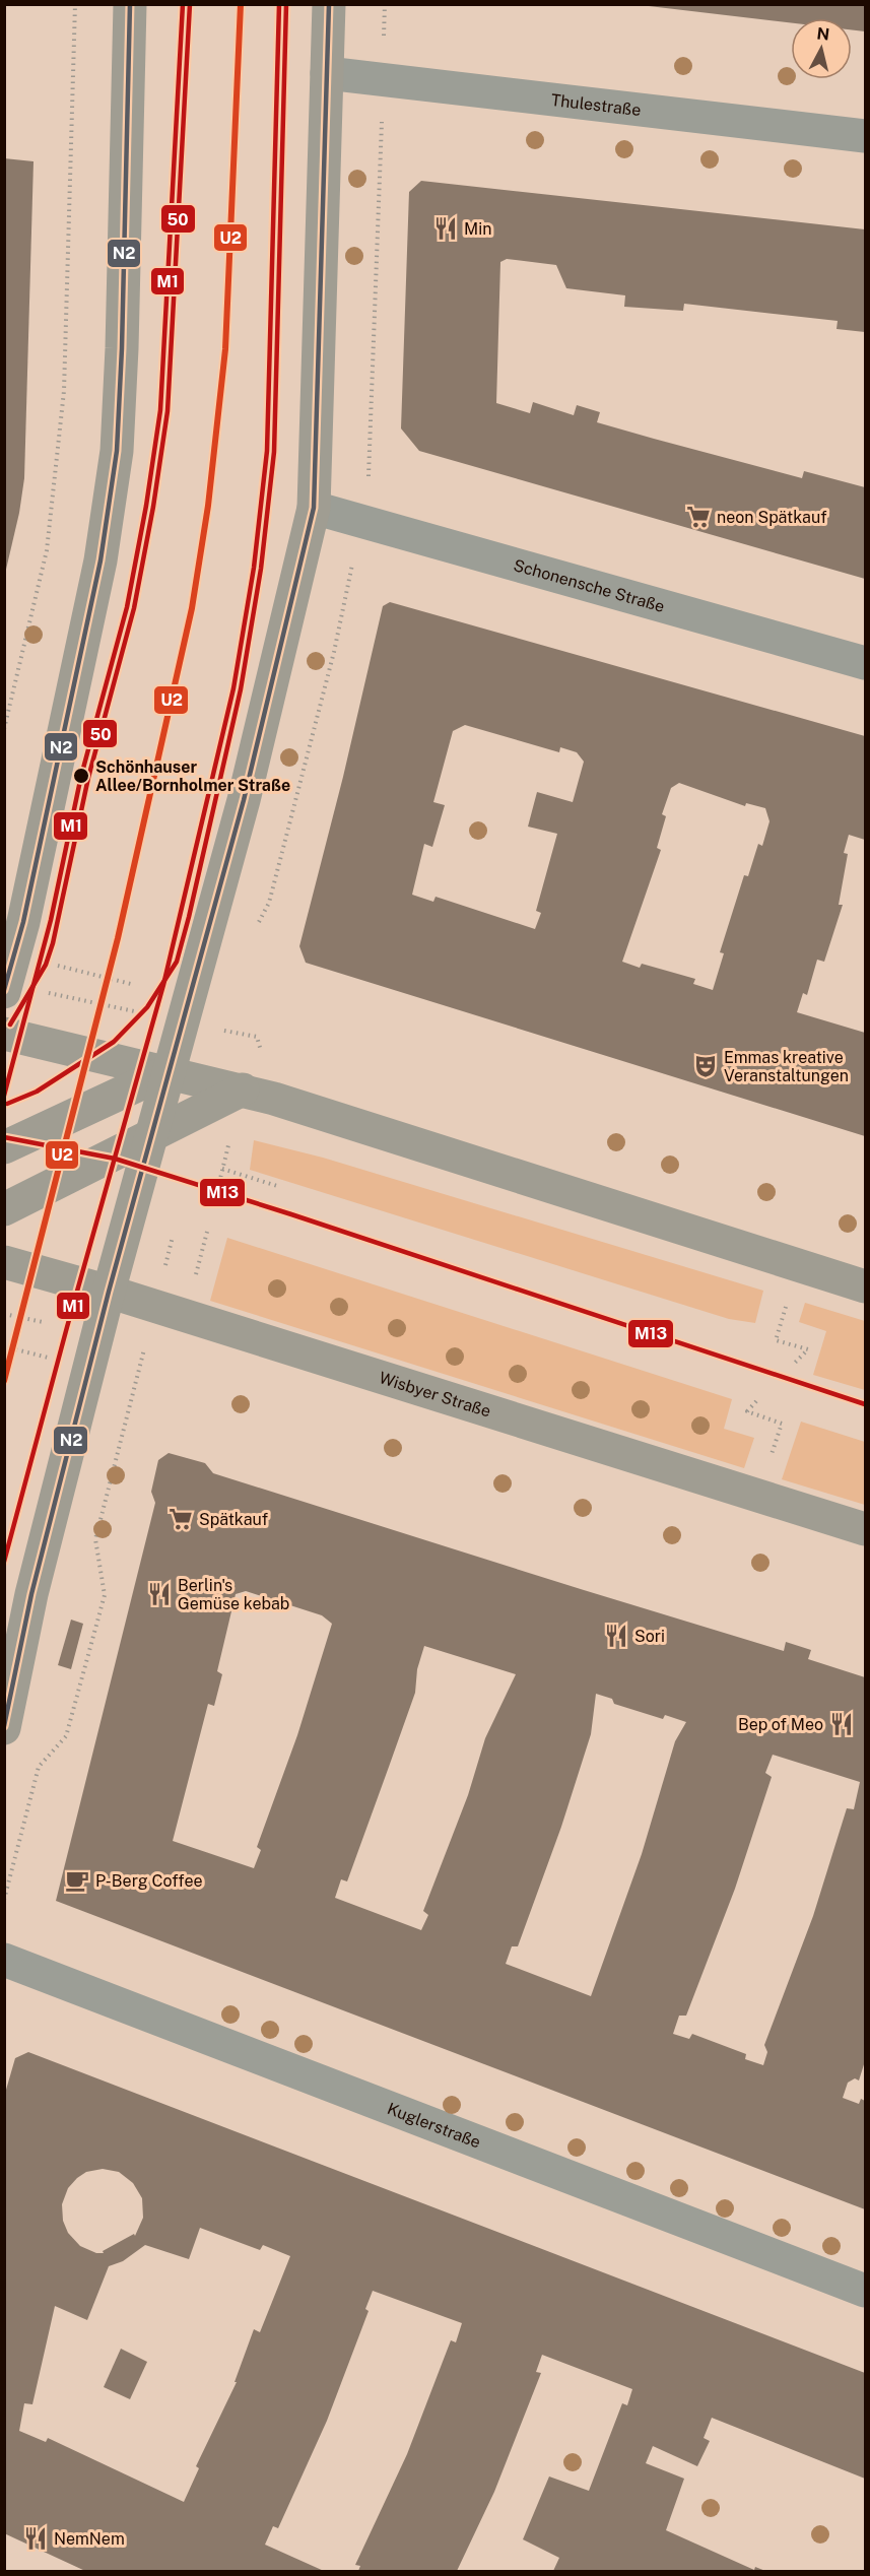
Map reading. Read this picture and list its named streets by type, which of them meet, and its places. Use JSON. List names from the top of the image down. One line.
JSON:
{"streets":{"main road":["Wisbyer Straße"],"street":["Thulestraße","Schonensche Straße","Kuglerstraße"]},"places":{"restaurant":["Min","Berlin's Gemüse kebab","Sori","Bep of Meo","NemNem"],"supermarket":["neon Spätkauf","Spätkauf"],"other":["Schönhauser Allee/Bornholmer Straße"],"theatre":["Emmas kreative Veranstaltungen"],"cafe":["P-Berg Coffee"]},"lines":["transit line U2","transit line M1","transit line 50","transit line N2","transit line M13"],"north":"top"}
